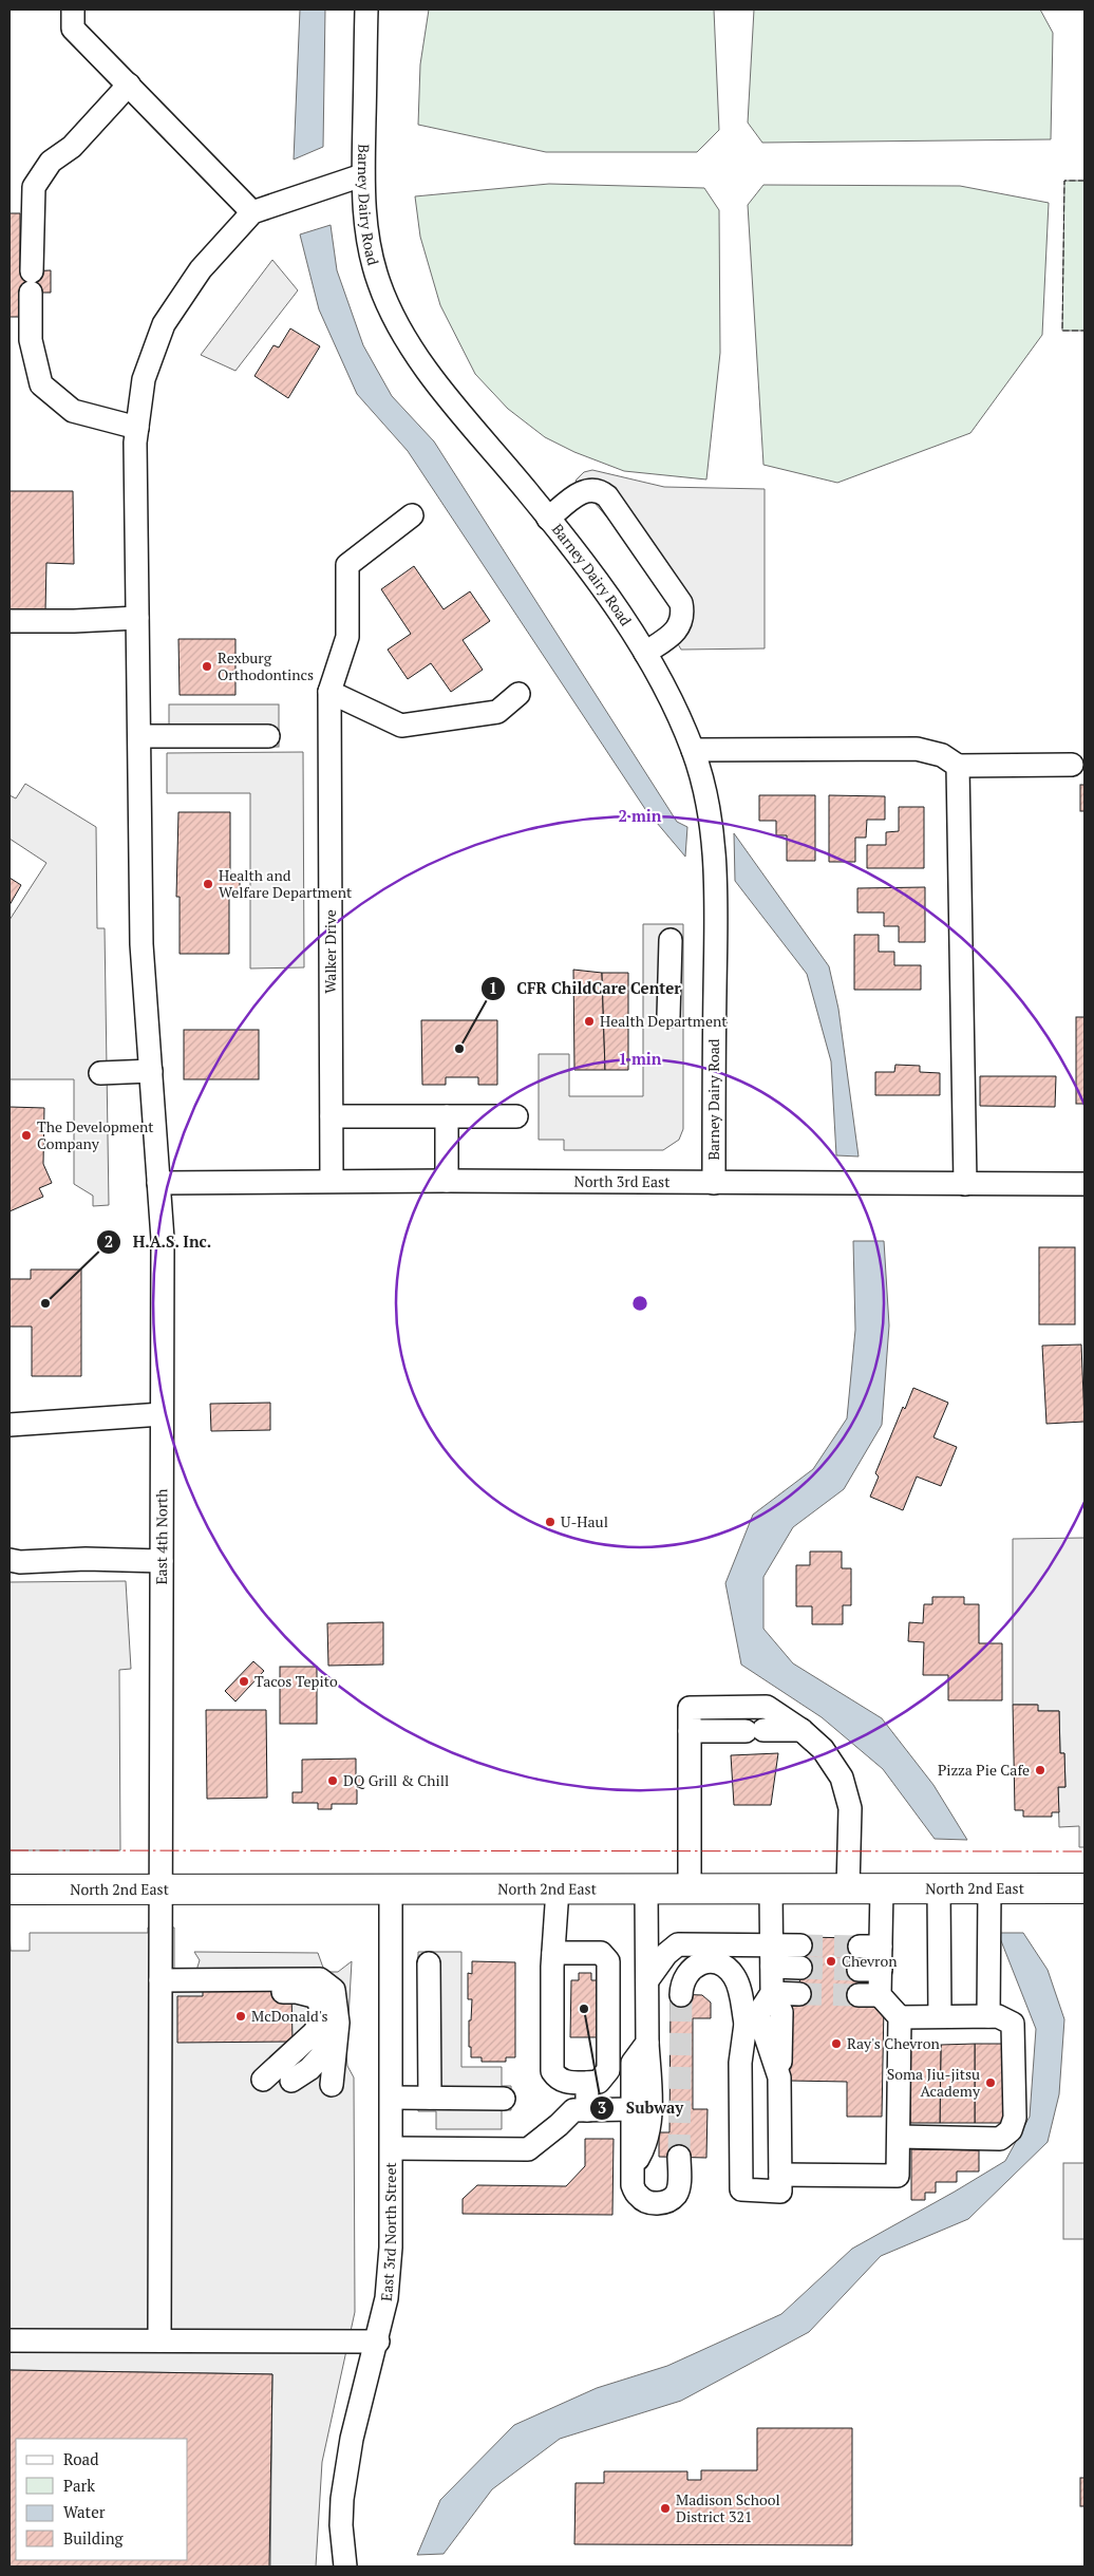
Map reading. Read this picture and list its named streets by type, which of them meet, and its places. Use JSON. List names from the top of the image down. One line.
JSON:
{"streets":{"main road":["North 2nd East"],"street":["Barney Dairy Road","Walker Drive","North 3rd East","East 4th North","East 3rd North Street"]},"crossings":[["Barney Dairy Road","North 3rd East"],["Walker Drive","North 3rd East"],["North 3rd East","East 4th North"],["East 4th North","North 2nd East"],["North 2nd East","East 3rd North Street"]],"places":["Rexburg Orthodontincs","Health and Welfare Department","Health Department","CFR ChildCare Center","The Development Company","H.A.S. Inc.","U-Haul","Tacos Tepito","Pizza Pie Cafe","DQ Grill & Chill","Chevron","Subway","McDonald's","Ray's Chevron","Soma Jiu-jitsu Academy","Madison School District 321"],"legend":["Road","Park","Water","Building"],"rings":["2 min","1 min"]}
